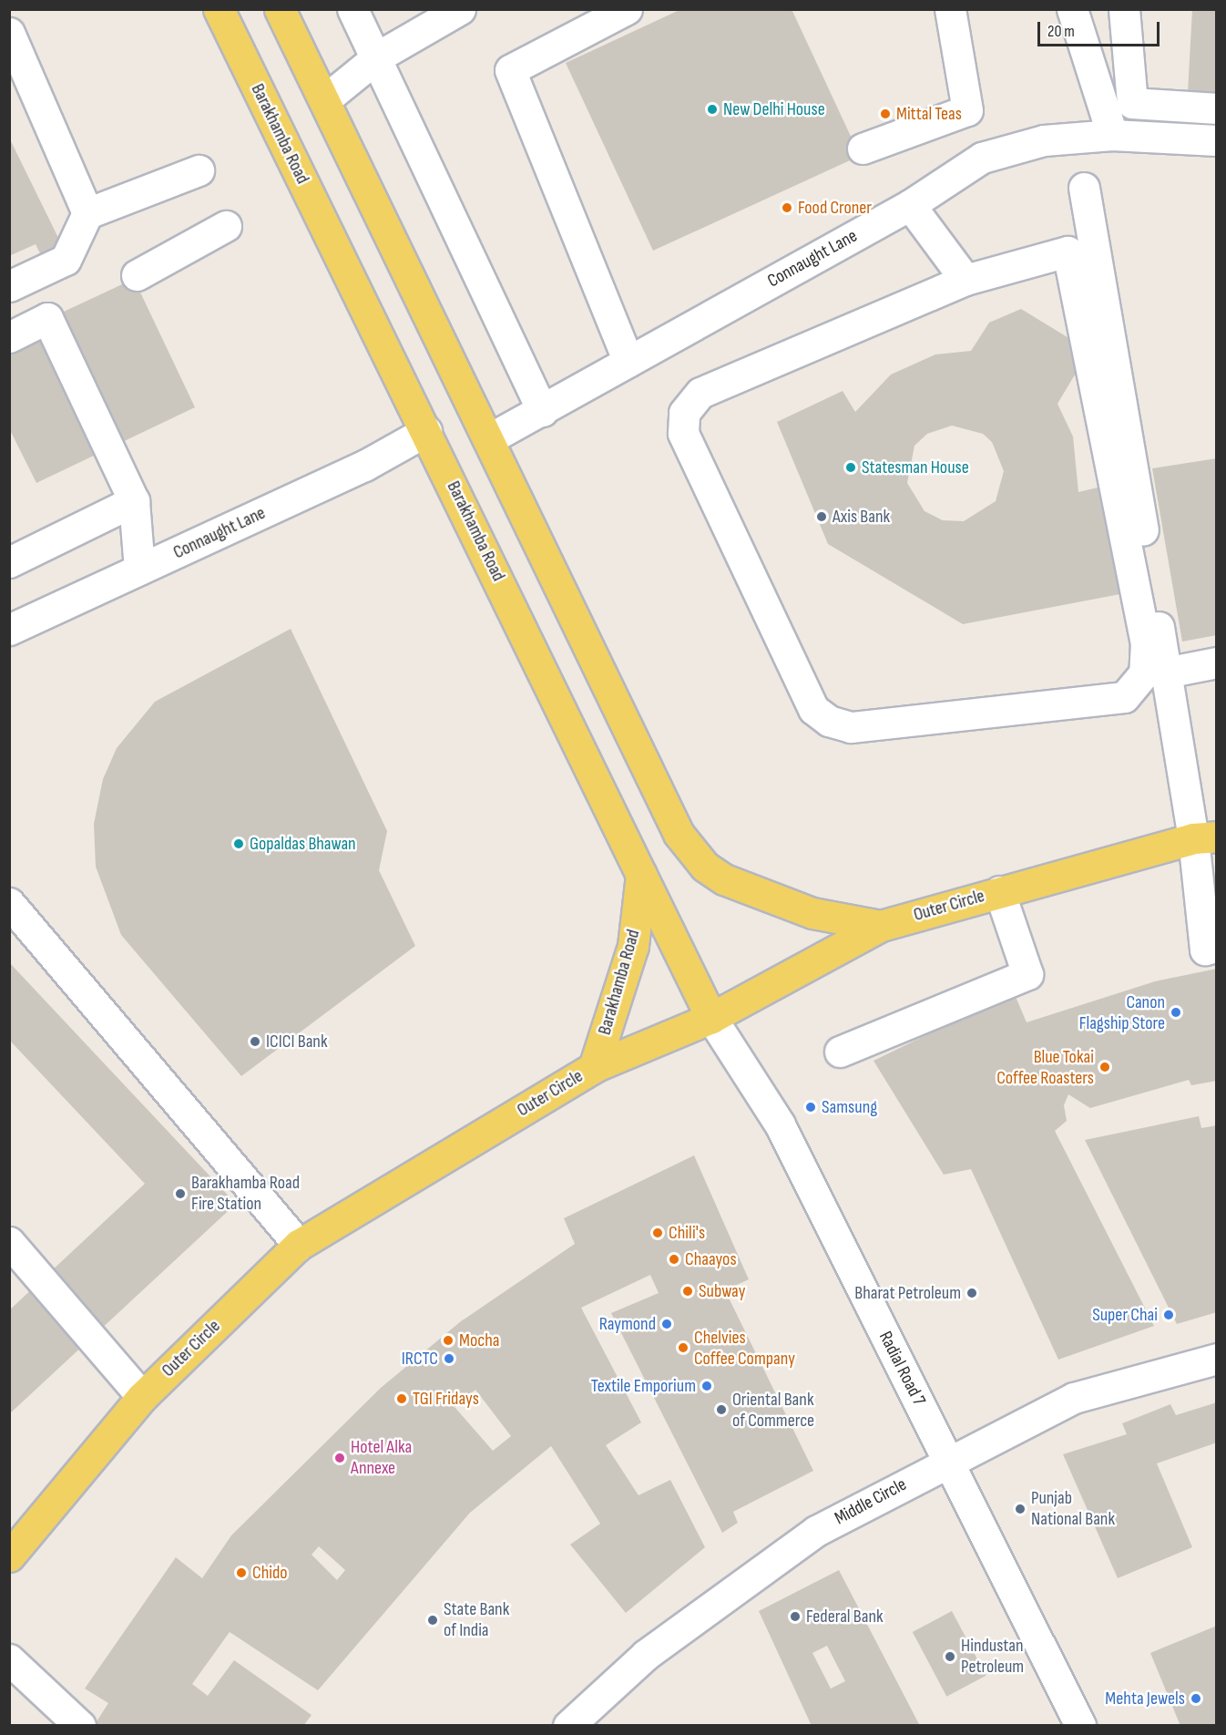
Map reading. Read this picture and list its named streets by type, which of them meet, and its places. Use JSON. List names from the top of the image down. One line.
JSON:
{"streets":{"main road":["Barakhamba Road","Outer Circle"],"street":["Connaught Lane","Radial Road 7","Middle Circle"]},"crossings":[["Barakhamba Road","Connaught Lane"],["Barakhamba Road","Outer Circle"],["Outer Circle","Radial Road 7"],["Radial Road 7","Middle Circle"]],"places":["New Delhi House","Mittal Teas","Food Croner","Statesman House","Axis Bank","Gopaldas Bhawan","Canon Flagship Store","ICICI Bank","Blue Tokai Coffee Roasters","Samsung","Barakhamba Road Fire Station","Chili's","Chaayos","Subway","Bharat Petroleum","Super Chai","Raymond","Mocha","Chelvies Coffee Company","IRCTC","Textile Emporium","TGI Fridays","Oriental Bank of Commerce","Hotel Alka Annexe","Punjab National Bank","Chido","Federal Bank","State Bank of India","Hindustan Petroleum","Mehta Jewels"],"scale_bar":"20 m"}
